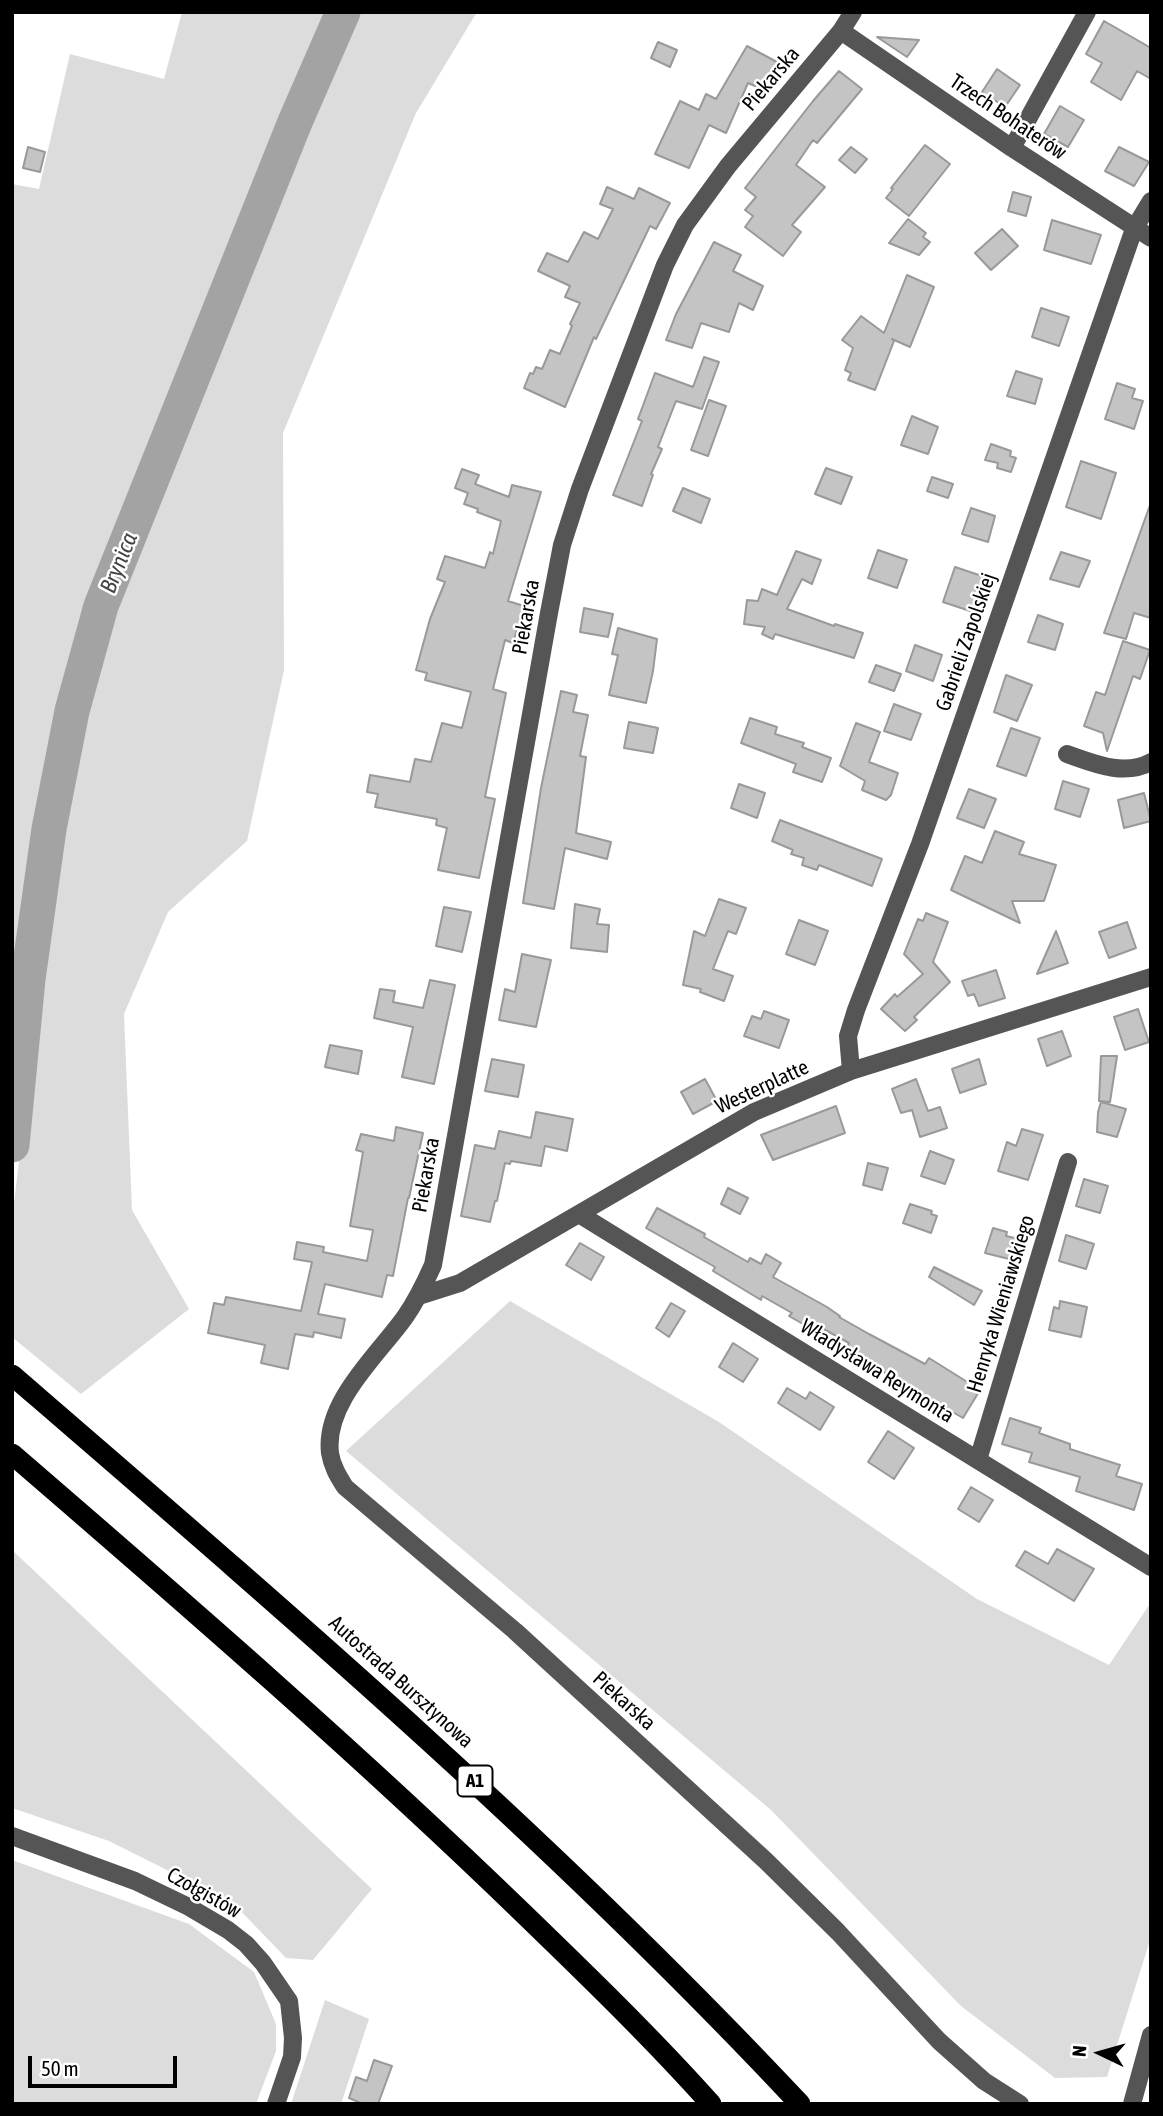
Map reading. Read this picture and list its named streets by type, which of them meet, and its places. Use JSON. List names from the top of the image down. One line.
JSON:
{"streets":{"highway":["Autostrada Bursztynowa","A1"],"street":["Piekarska","Trzech Bohaterów","Gabrieli Zapolskiej","Westerplatte","Henryka Wieniawskiego","Władysława Reymonta","Czołgistów"]},"crossings":[["Piekarska","Trzech Bohaterów"],["Piekarska","Westerplatte"],["Trzech Bohaterów","Gabrieli Zapolskiej"],["Gabrieli Zapolskiej","Westerplatte"],["Westerplatte","Władysława Reymonta"],["Henryka Wieniawskiego","Władysława Reymonta"]],"water":["Brynica"],"scale_bar":"50 m","north":"left"}
